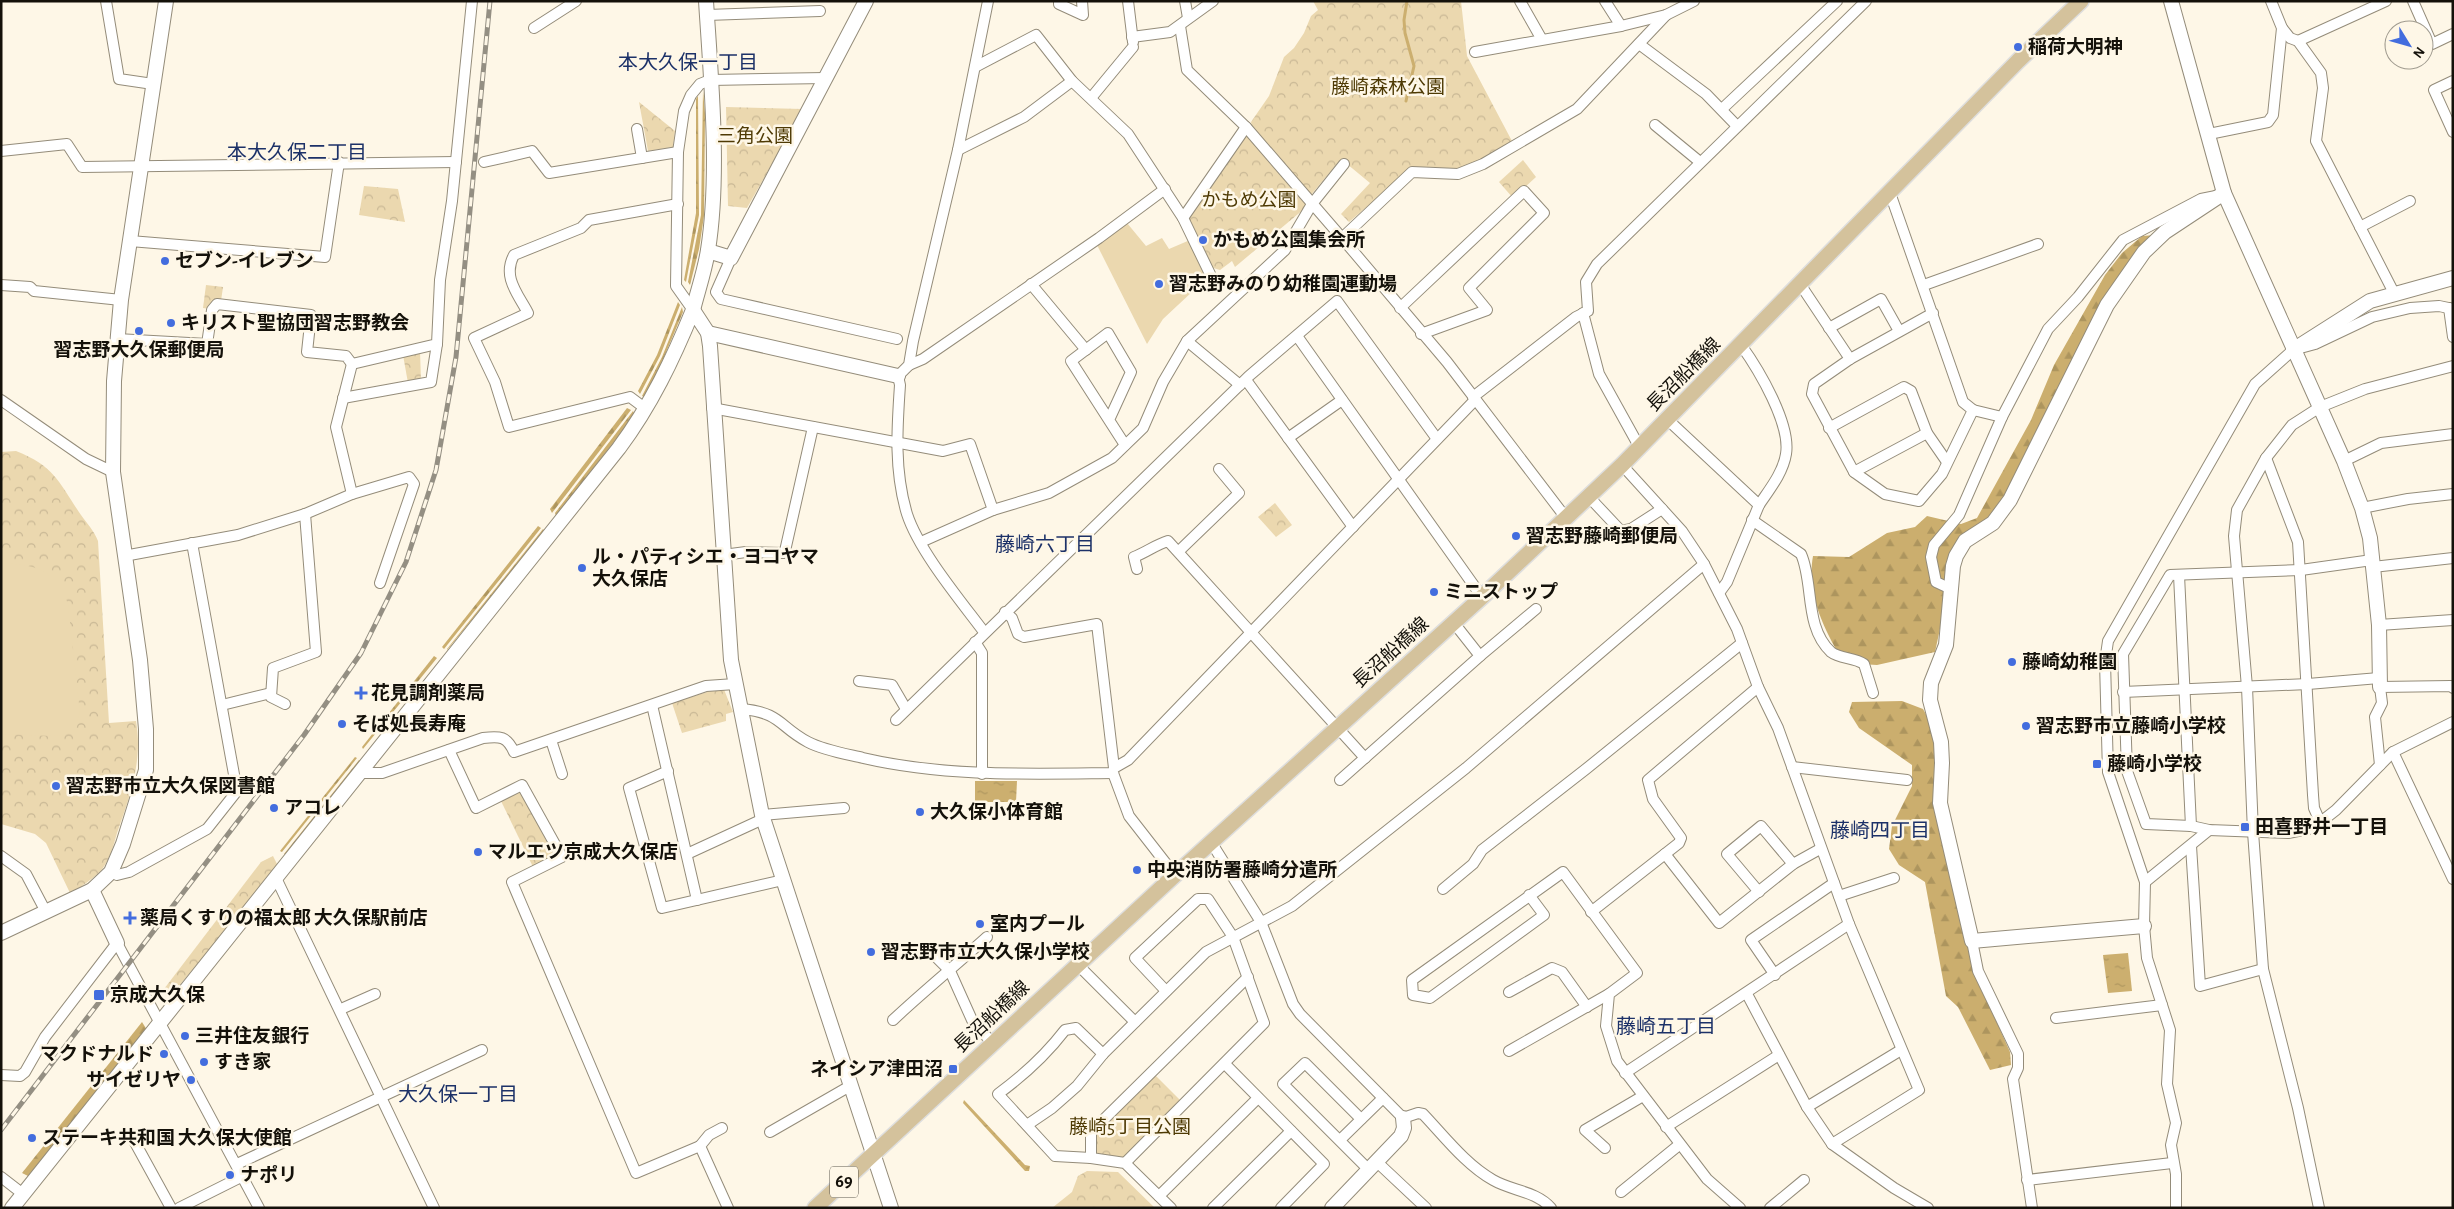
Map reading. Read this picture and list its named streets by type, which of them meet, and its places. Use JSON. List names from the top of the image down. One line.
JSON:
{"streets":{"main road":["長沼船橋線","69"]},"districts":["本大久保一丁目","本大久保二丁目","藤崎六丁目","藤崎四丁目","藤崎五丁目","大久保一丁目"],"parks":["藤崎森林公園","三角公園","かもめ公園","藤崎5丁目公園"],"places":{"other":["稲荷大明神","かもめ公園集会所","セブン-イレブン","習志野みのり幼稚園運動場","キリスト聖協団習志野教会","習志野大久保郵便局","習志野藤崎郵便局","ル・パティシエ・ヨコヤマ 大久保店","ミニストップ","藤崎幼稚園","そば処長寿庵","習志野市立藤崎小学校","習志野市立大久保図書館","アコレ","大久保小体育館","マルエツ京成大久保店","中央消防署藤崎分遣所","室内プール","習志野市立大久保小学校","三井住友銀行","マクドナルド","すき家","サイゼリヤ","ステーキ共和国 大久保大使館","ナポリ"],"health":["花見調剤薬局","薬局くすりの福太郎 大久保駅前店"],"transit":["藤崎小学校","田喜野井一丁目","京成大久保","ネイシア津田沼"]},"north":"bottom right"}
